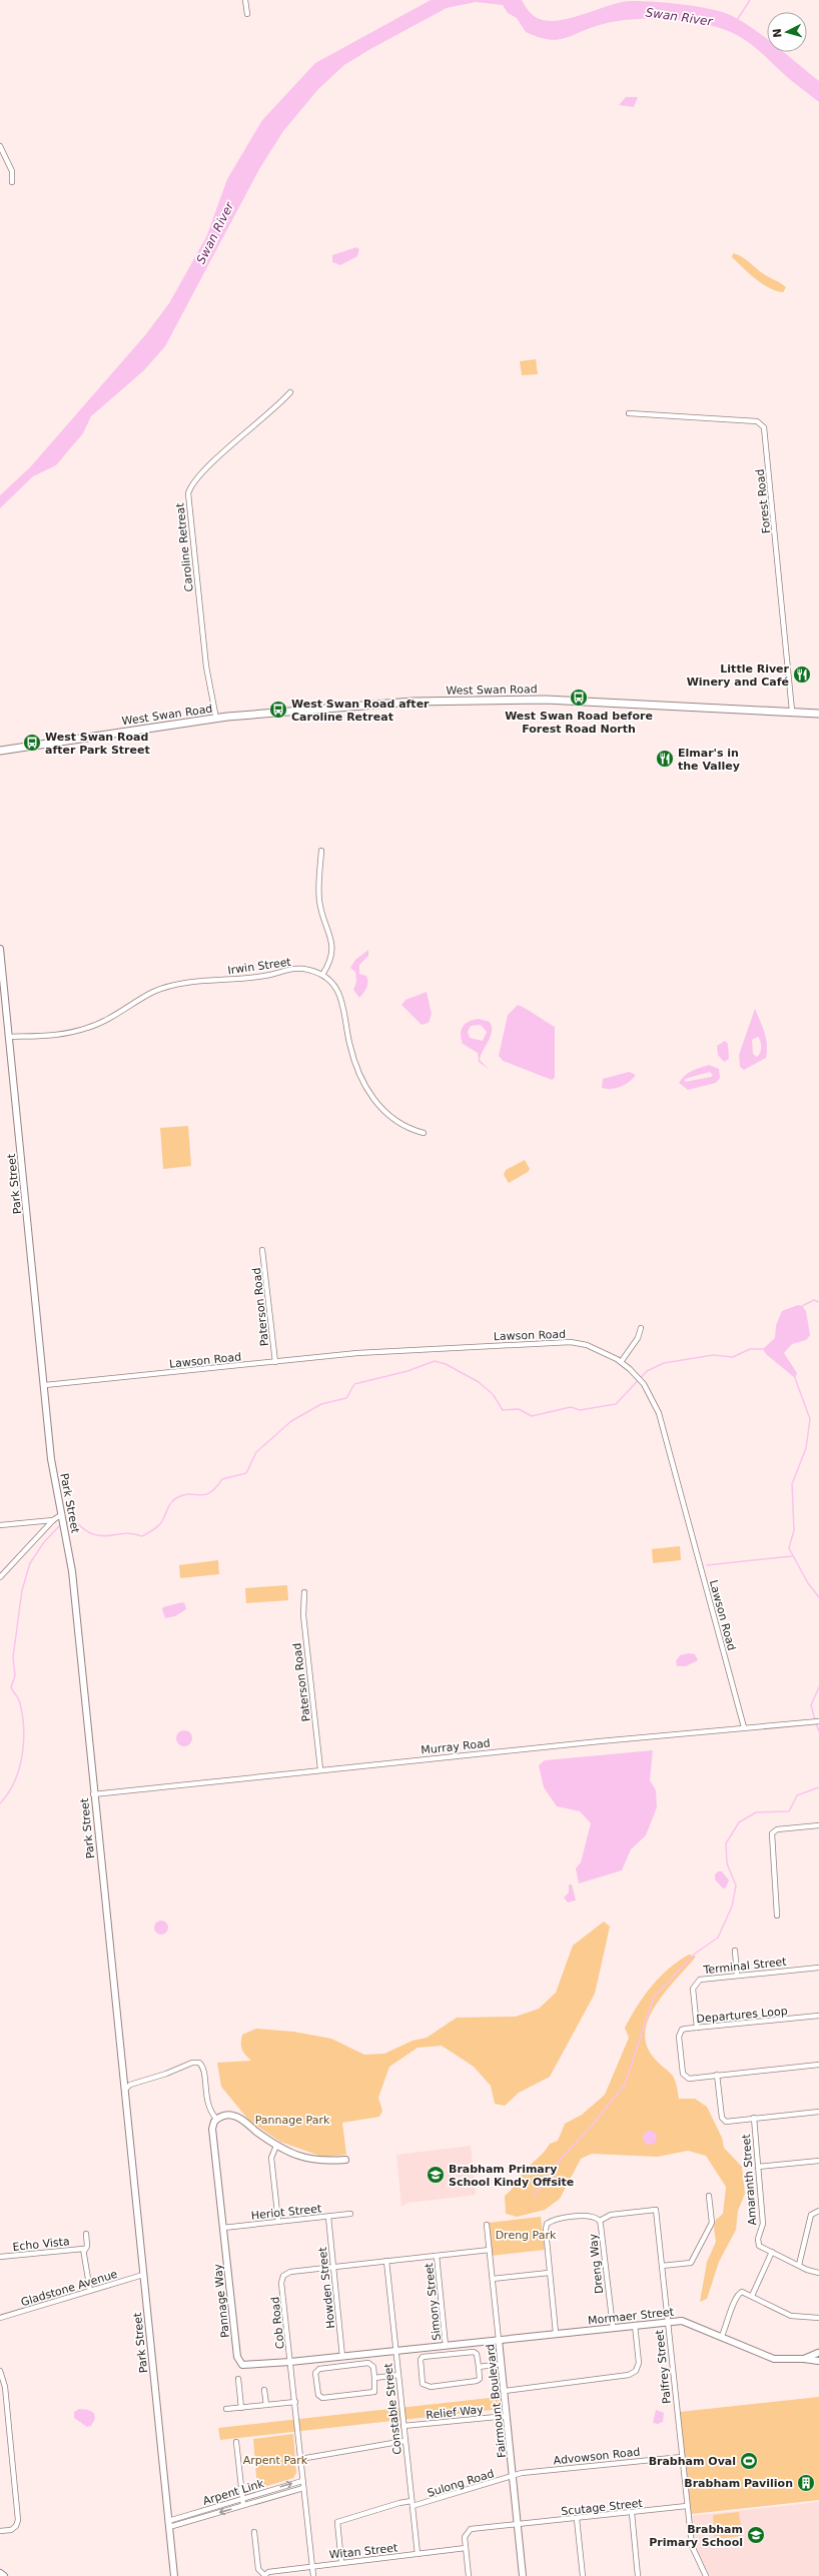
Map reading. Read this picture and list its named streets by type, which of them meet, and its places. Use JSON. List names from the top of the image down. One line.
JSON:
{"streets":{"main road":["West Swan Road"],"street":["Forest Road","Caroline Retreat","Irwin Street","Park Street","Paterson Road","Lawson Road","Murray Road","Terminal Street","Departures Loop","Amaranth Street","Heriot Street","Echo Vista","Dreng Way","Gladstone Avenue","Howden Street","Pannage Way","Simony Street","Mormaer Street","Cob Road","Palfrey Street","Fairmount Boulevard","Constable Street","Relief Way","Advowson Road","Sulong Road","Arpent Link","Scutage Street","Witan Street"]},"crossings":[["Forest Road","West Swan Road"],["Caroline Retreat","West Swan Road"],["Irwin Street","Park Street"],["Park Street","Lawson Road"],["Park Street","Murray Road"],["Park Street","Gladstone Avenue"],["Park Street","Arpent Link"],["Paterson Road","Lawson Road"],["Paterson Road","Murray Road"],["Lawson Road","Murray Road"],["Terminal Street","Departures Loop"],["Heriot Street","Howden Street"],["Heriot Street","Pannage Way"],["Echo Vista","Gladstone Avenue"],["Dreng Way","Mormaer Street"],["Dreng Way","Palfrey Street"],["Howden Street","Pannage Way"],["Howden Street","Cob Road"],["Pannage Way","Simony Street"],["Pannage Way","Mormaer Street"],["Pannage Way","Cob Road"],["Pannage Way","Fairmount Boulevard"],["Pannage Way","Constable Street"],["Simony Street","Cob Road"],["Mormaer Street","Palfrey Street"],["Mormaer Street","Fairmount Boulevard"],["Cob Road","Fairmount Boulevard"],["Cob Road","Constable Street"],["Cob Road","Arpent Link"],["Cob Road","Witan Street"],["Palfrey Street","Advowson Road"],["Palfrey Street","Scutage Street"],["Fairmount Boulevard","Relief Way"],["Fairmount Boulevard","Advowson Road"],["Fairmount Boulevard","Sulong Road"],["Fairmount Boulevard","Scutage Street"],["Constable Street","Relief Way"],["Constable Street","Sulong Road"],["Constable Street","Witan Street"],["Advowson Road","Sulong Road"],["Sulong Road","Witan Street"],["Scutage Street","Witan Street"]],"water":["Swan River"],"parks":["Pannage Park","Dreng Park","Arpent Park"],"places":{"restaurant":["Little River Winery and Café","Elmar's in the Valley"],"bus stop":["West Swan Road before Forest Road North","West Swan Road after Caroline Retreat","West Swan Road after Park Street"],"school or university":["Brabham Primary School Kindy Offsite","Brabham Primary School"],"sports":["Brabham Oval"],"building":["Brabham Pavilion"]},"north":"left"}
